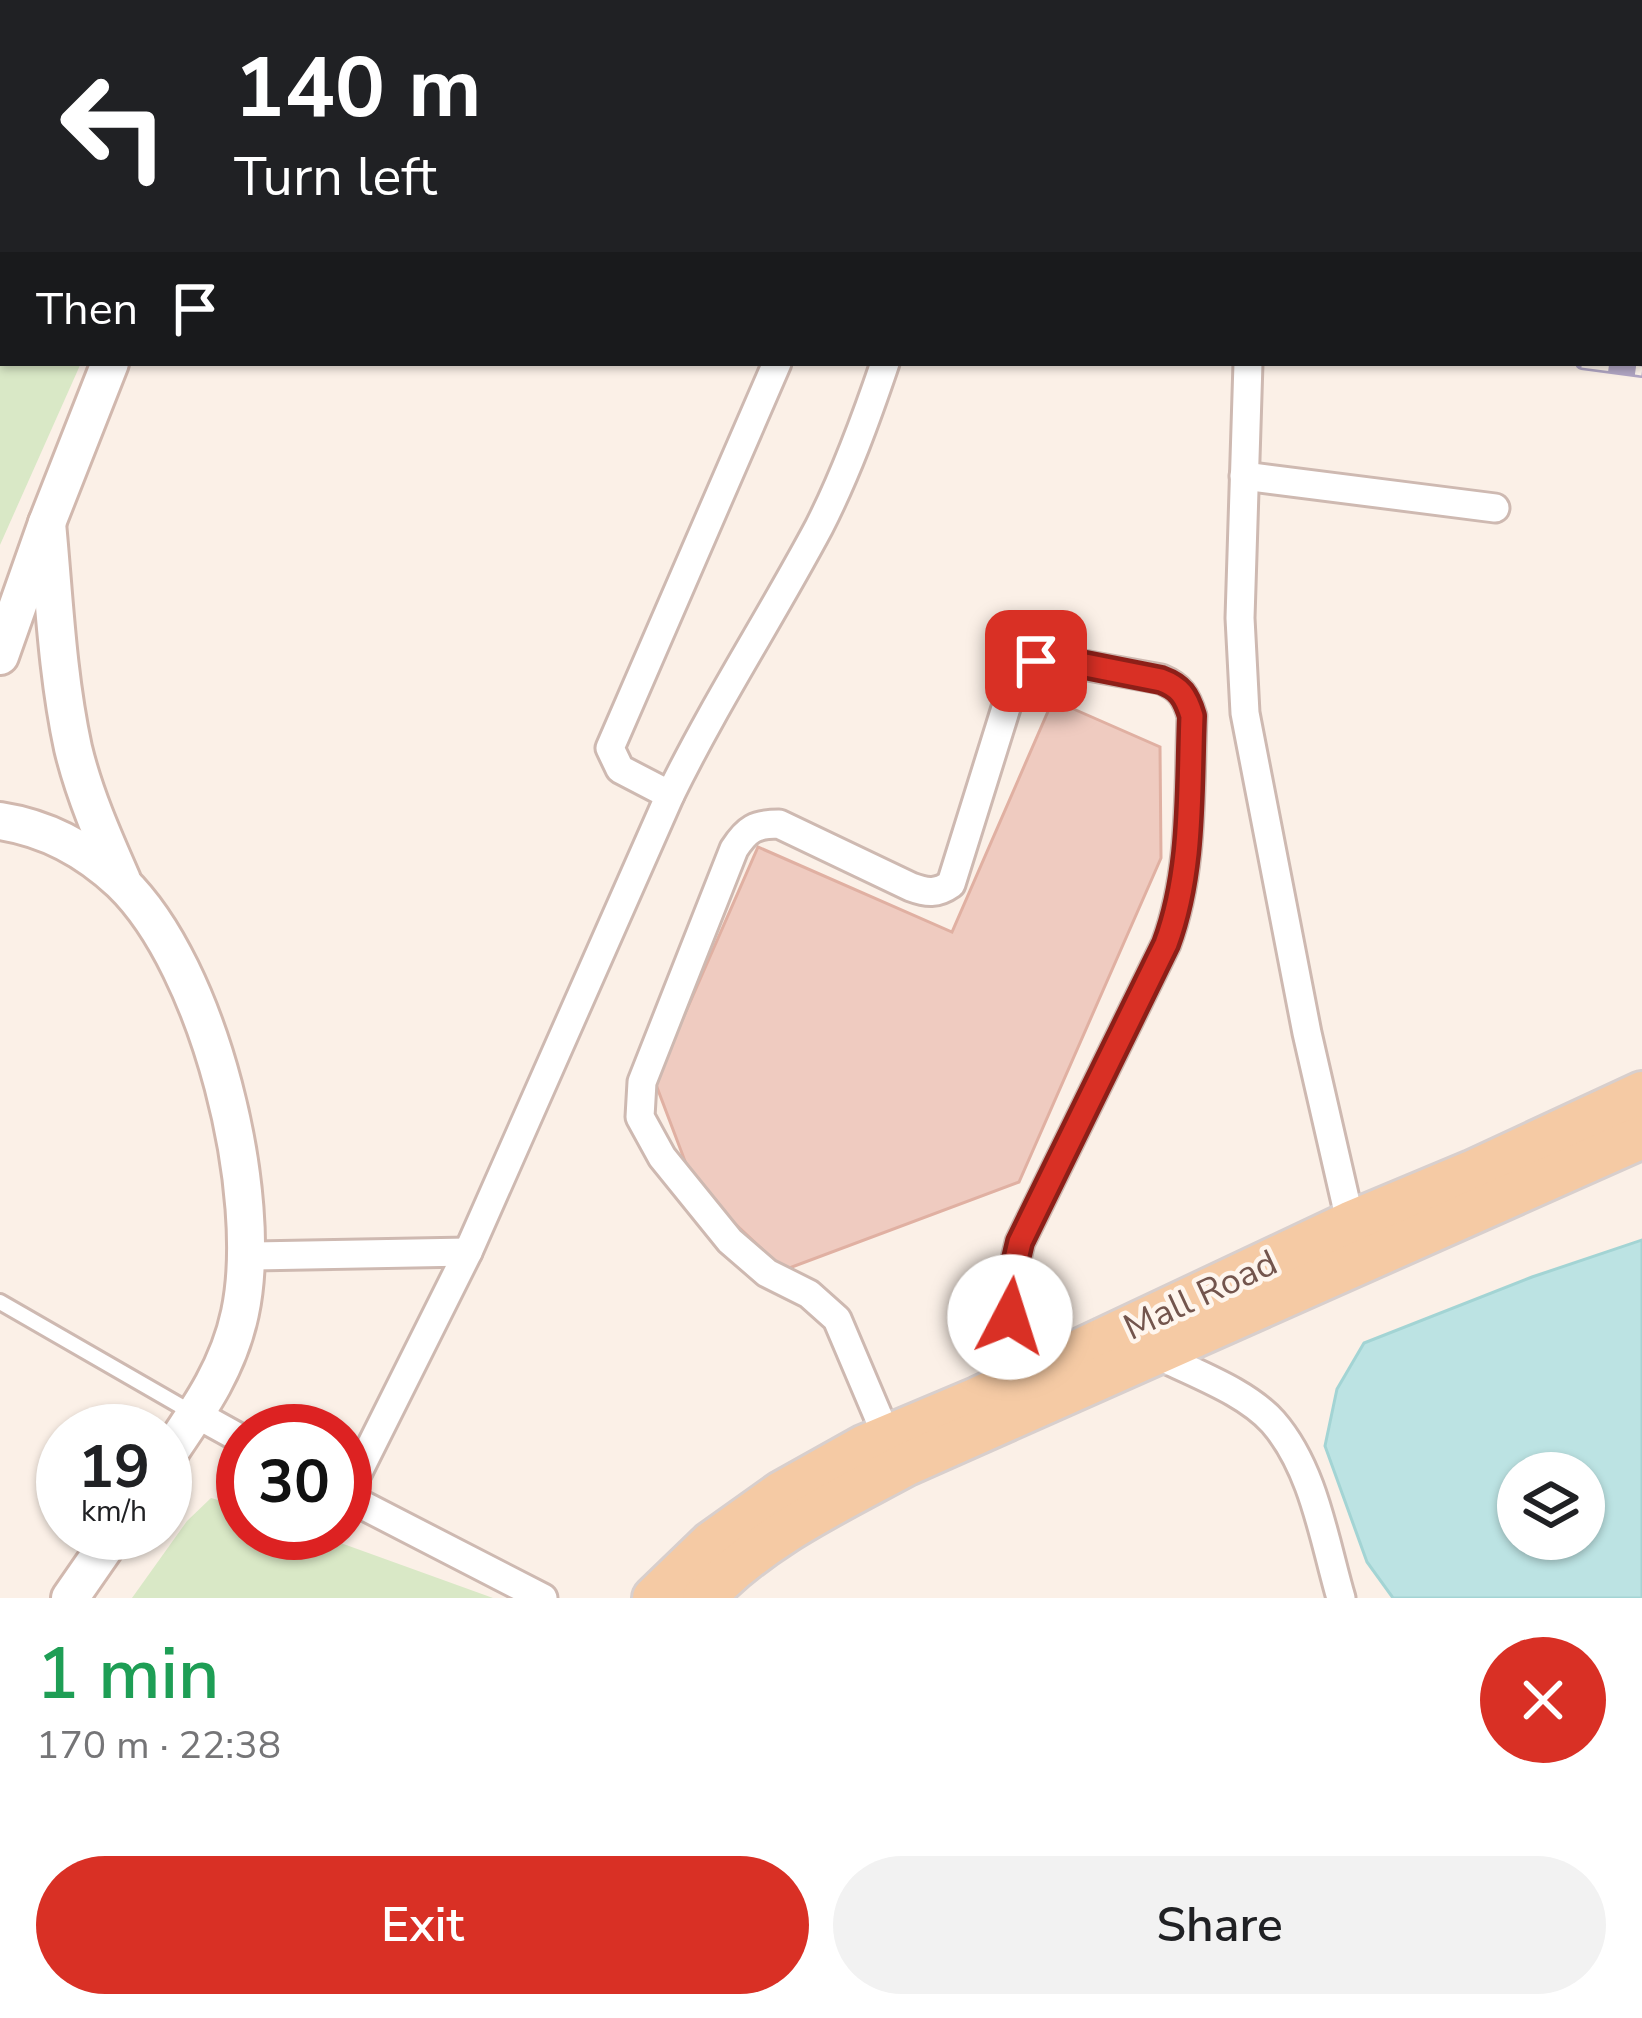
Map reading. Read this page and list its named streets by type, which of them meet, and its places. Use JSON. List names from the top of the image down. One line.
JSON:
{"streets":{"main road":["Mall Road"]},"page":{"turn":["140 m","Turn left"],"then":"Then","speed":"19 km/h","limit":"30","heading":["1 min","170 m · 22:38"],"buttons":["Exit","Share"]}}
